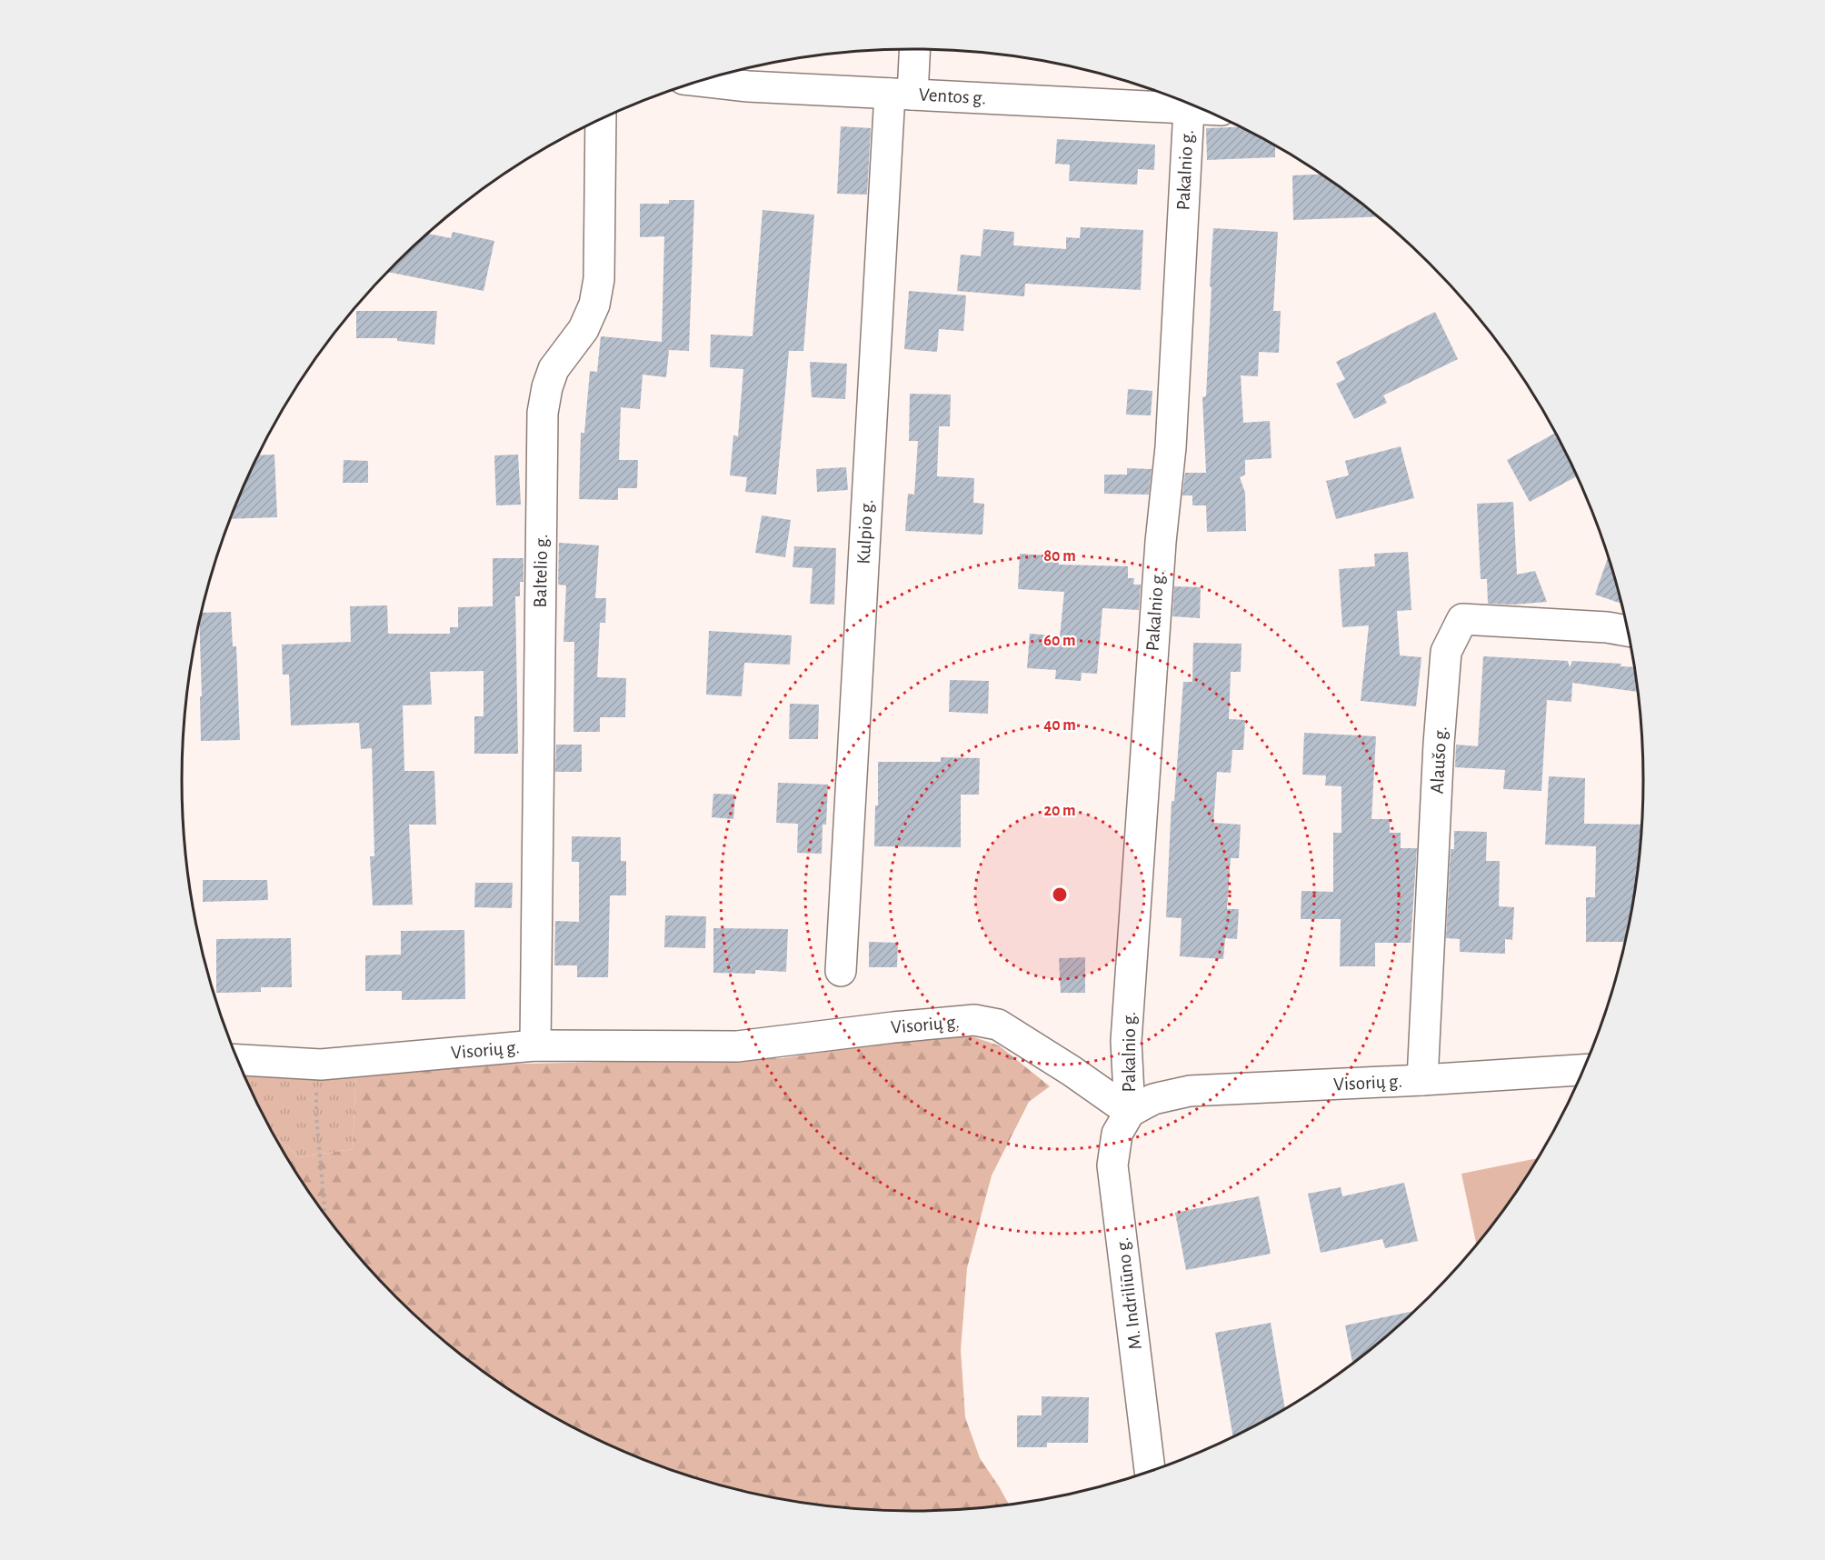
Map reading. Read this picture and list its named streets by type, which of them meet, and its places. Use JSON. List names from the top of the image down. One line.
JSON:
{"streets":{"street":["Ventos g.","Pakalnio g.","Kulpio g.","Baltelio g.","Alaušo g.","Visorių g.","M. Indriliūno g."]},"crossings":[["Ventos g.","Kulpio g."],["Pakalnio g.","Visorių g."],["Pakalnio g.","M. Indriliūno g."],["Baltelio g.","Visorių g."],["Alaušo g.","Visorių g."],["Visorių g.","M. Indriliūno g."]],"rings":["80 m","60 m","40 m","20 m"]}
